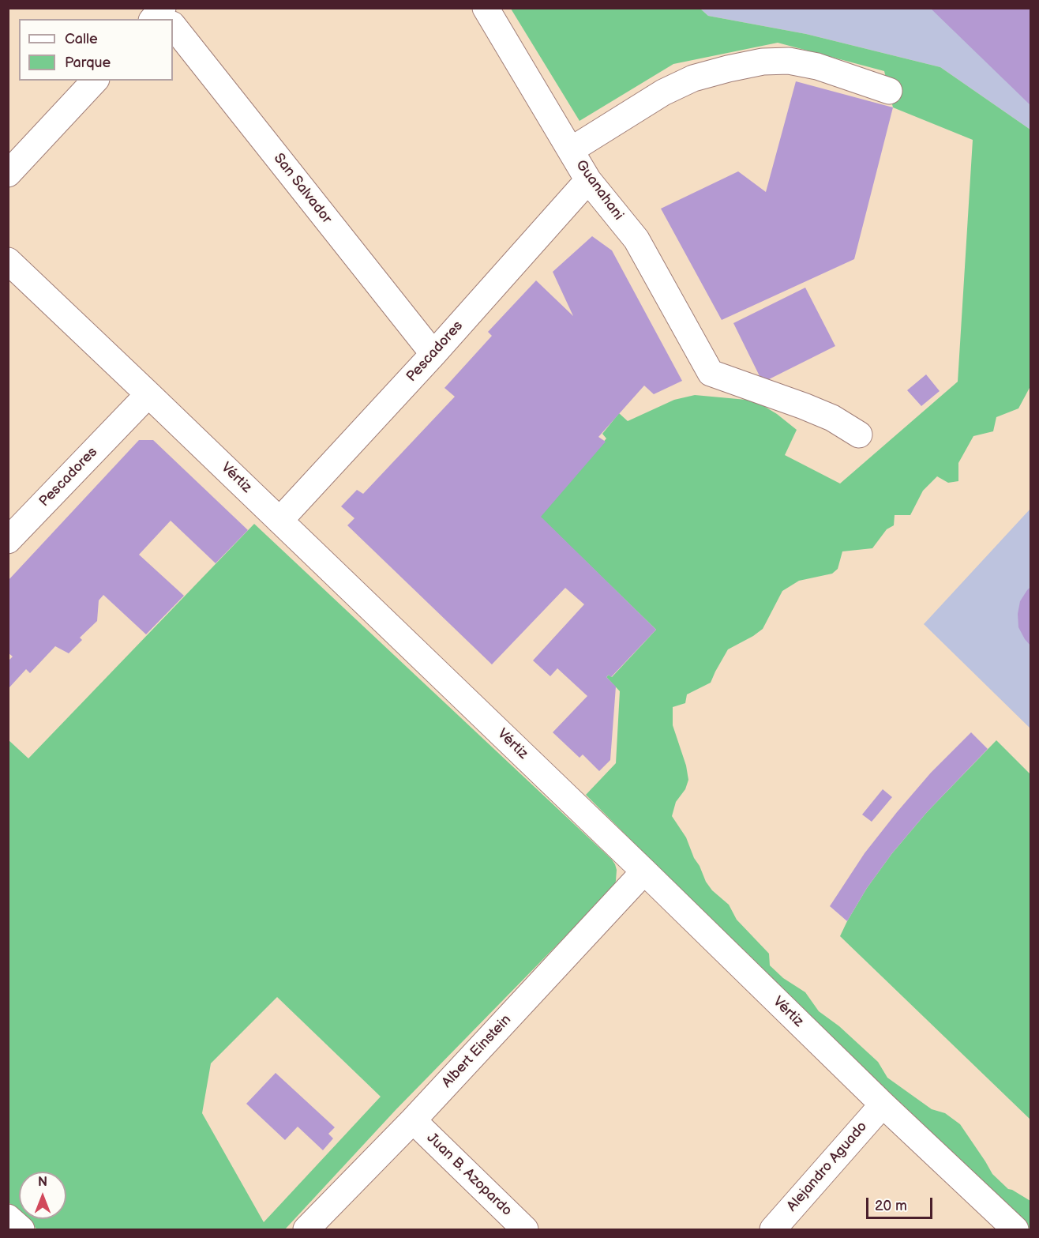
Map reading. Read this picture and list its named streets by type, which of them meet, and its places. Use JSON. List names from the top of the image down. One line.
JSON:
{"streets":{"street":["San Salvador","Guanahani","Pescadores","Vértiz","Albert Einstein","Alejandro Aguado","Juan B. Azopardo"]},"crossings":[["San Salvador","Pescadores"],["Guanahani","Pescadores"],["Pescadores","Vértiz"],["Vértiz","Albert Einstein"],["Vértiz","Alejandro Aguado"],["Albert Einstein","Juan B. Azopardo"]],"legend":["Calle","Parque"],"scale_bar":"20 m","north":"top"}
